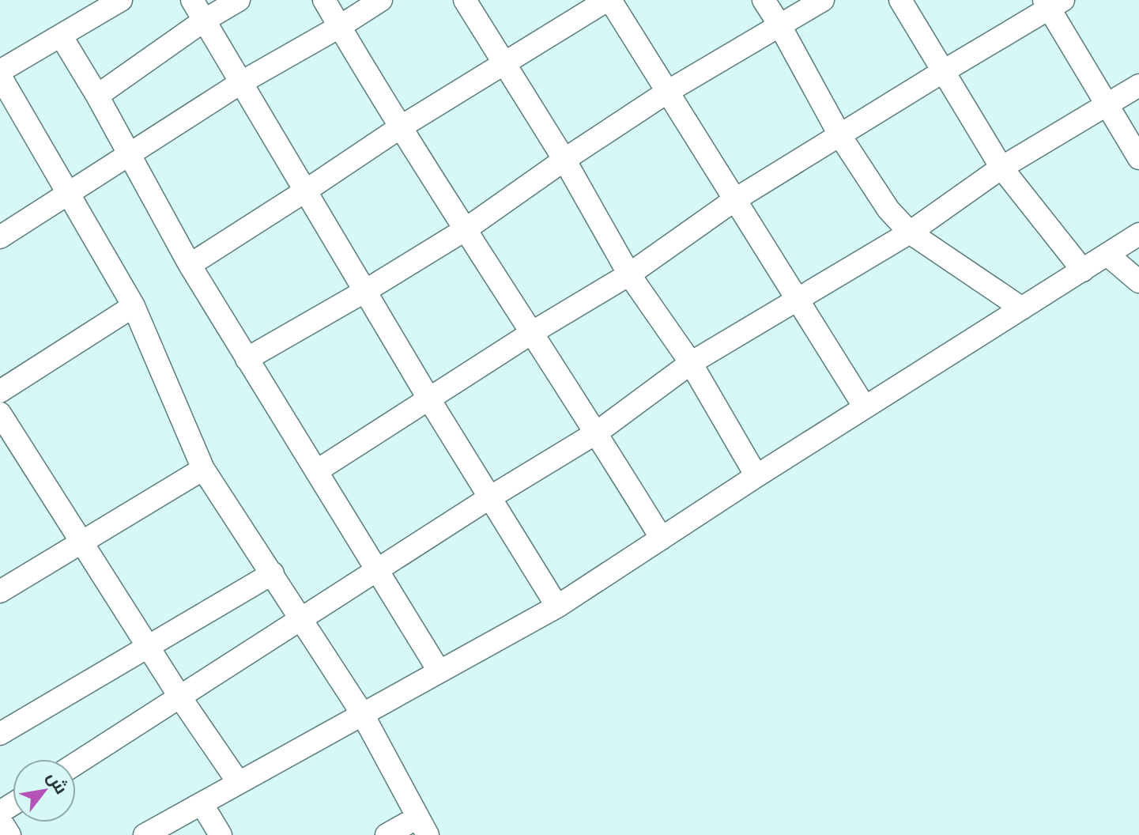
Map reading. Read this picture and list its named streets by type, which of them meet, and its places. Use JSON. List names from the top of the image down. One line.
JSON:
{"north":"top right"}
